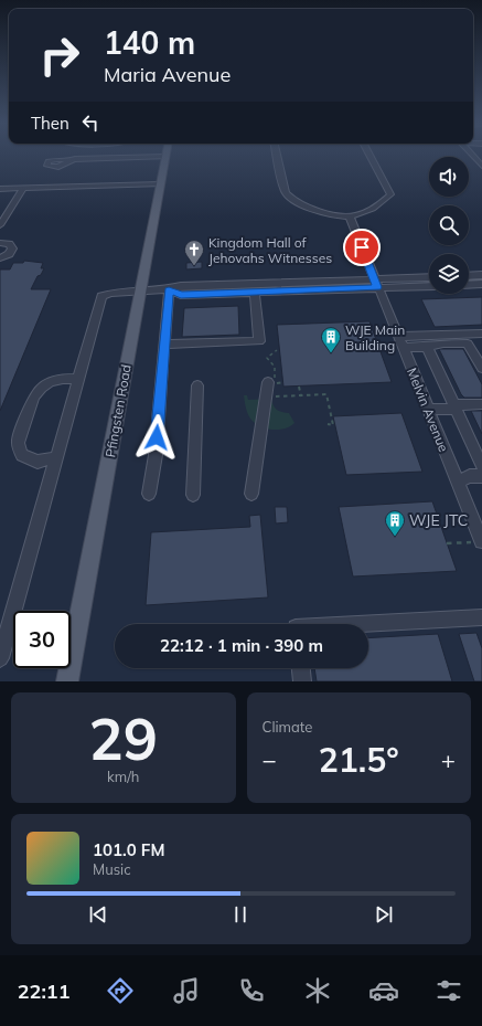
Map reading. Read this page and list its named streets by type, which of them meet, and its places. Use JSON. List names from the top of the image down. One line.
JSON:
{"streets":{"main road":["Pfingsten Road"],"street":["Melvin Avenue"]},"places":{"church":["Kingdom Hall of Jehovahs Witnesses"],"building":["WJE Main Building","WJE JTC"]},"page":{"turn":["140 m","Maria Avenue"],"then":"Then","limit":"30","trip":"22:12 · 1 min · 390 m","tile":[["29","km/h"],"Climate"],"heat":["−","21.5°","+"],"song":["101.0 FM","Music"],"tabs":"22:11"}}
